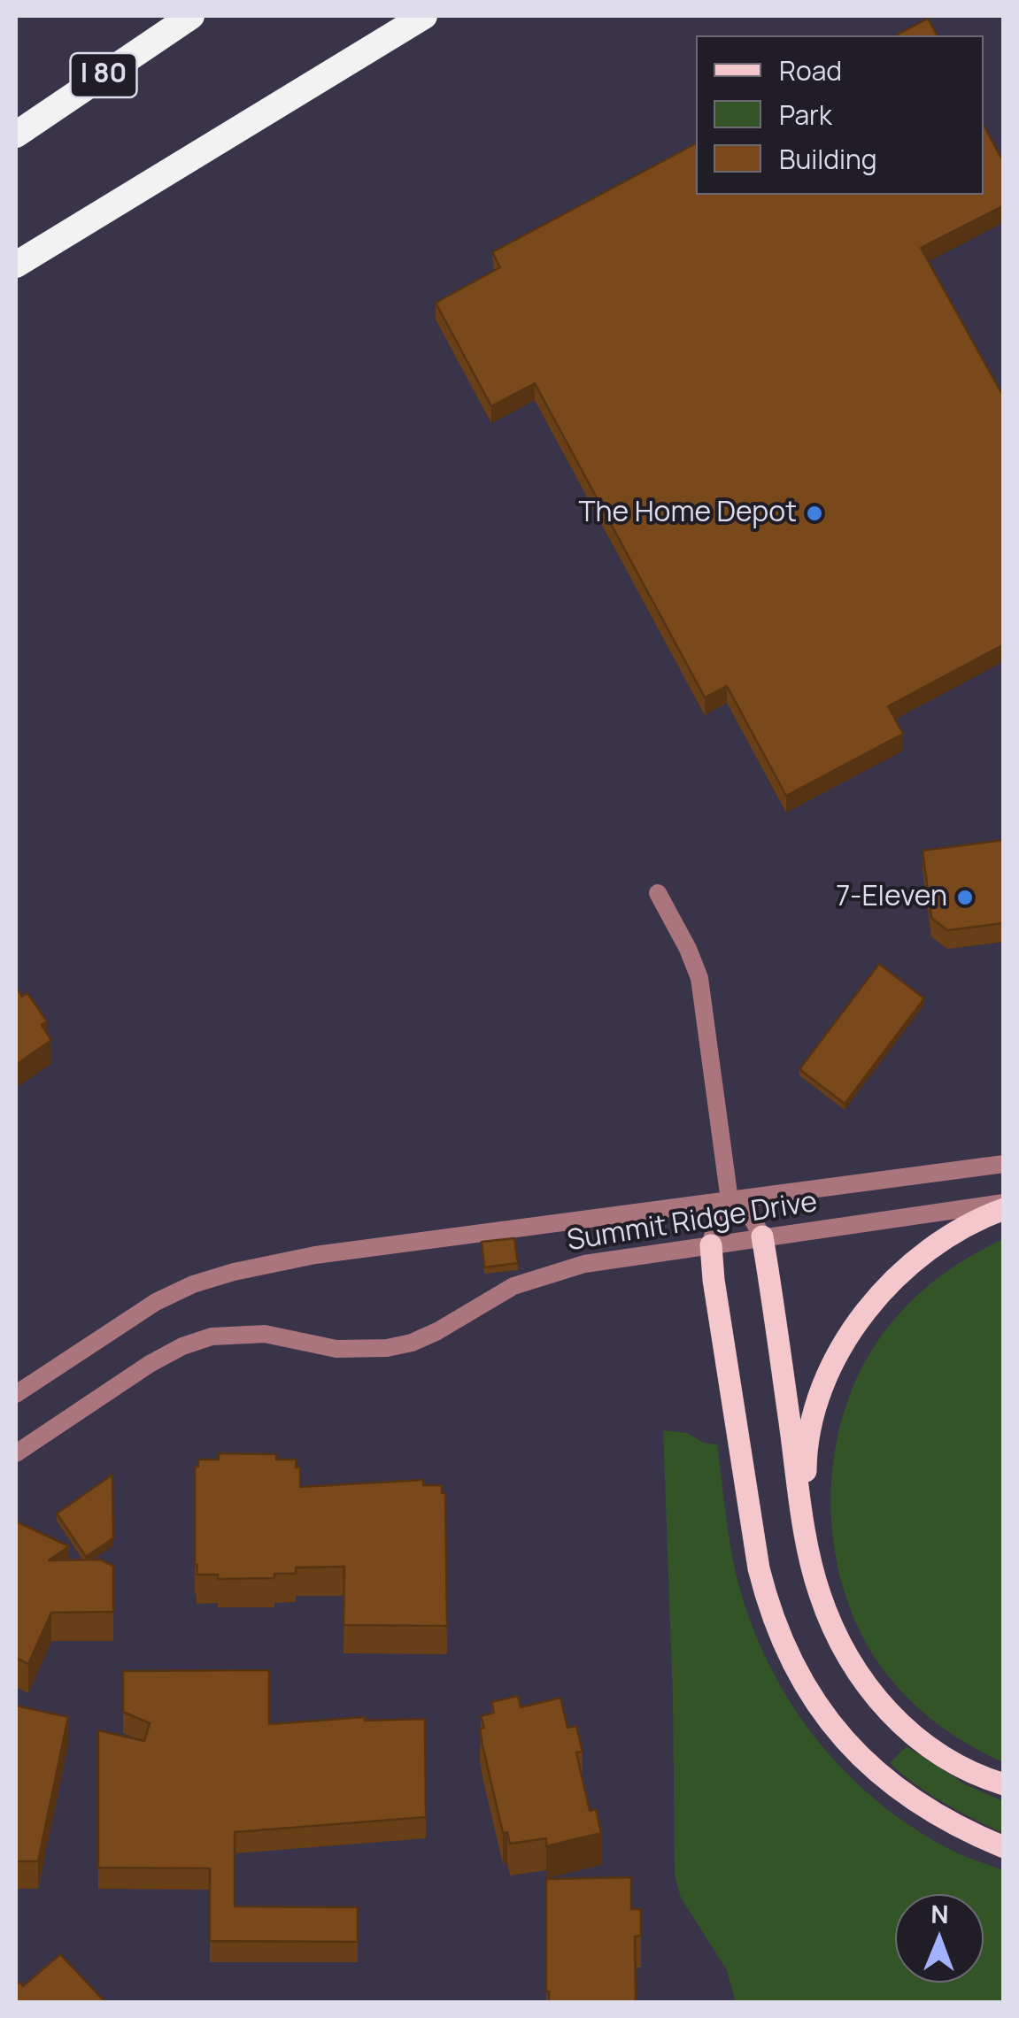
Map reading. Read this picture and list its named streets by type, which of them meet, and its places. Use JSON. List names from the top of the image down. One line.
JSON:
{"streets":{"highway":["I 80"],"street":["Summit Ridge Drive"]},"places":["The Home Depot","7-Eleven"],"legend":["Road","Park","Building"],"north":"top"}
